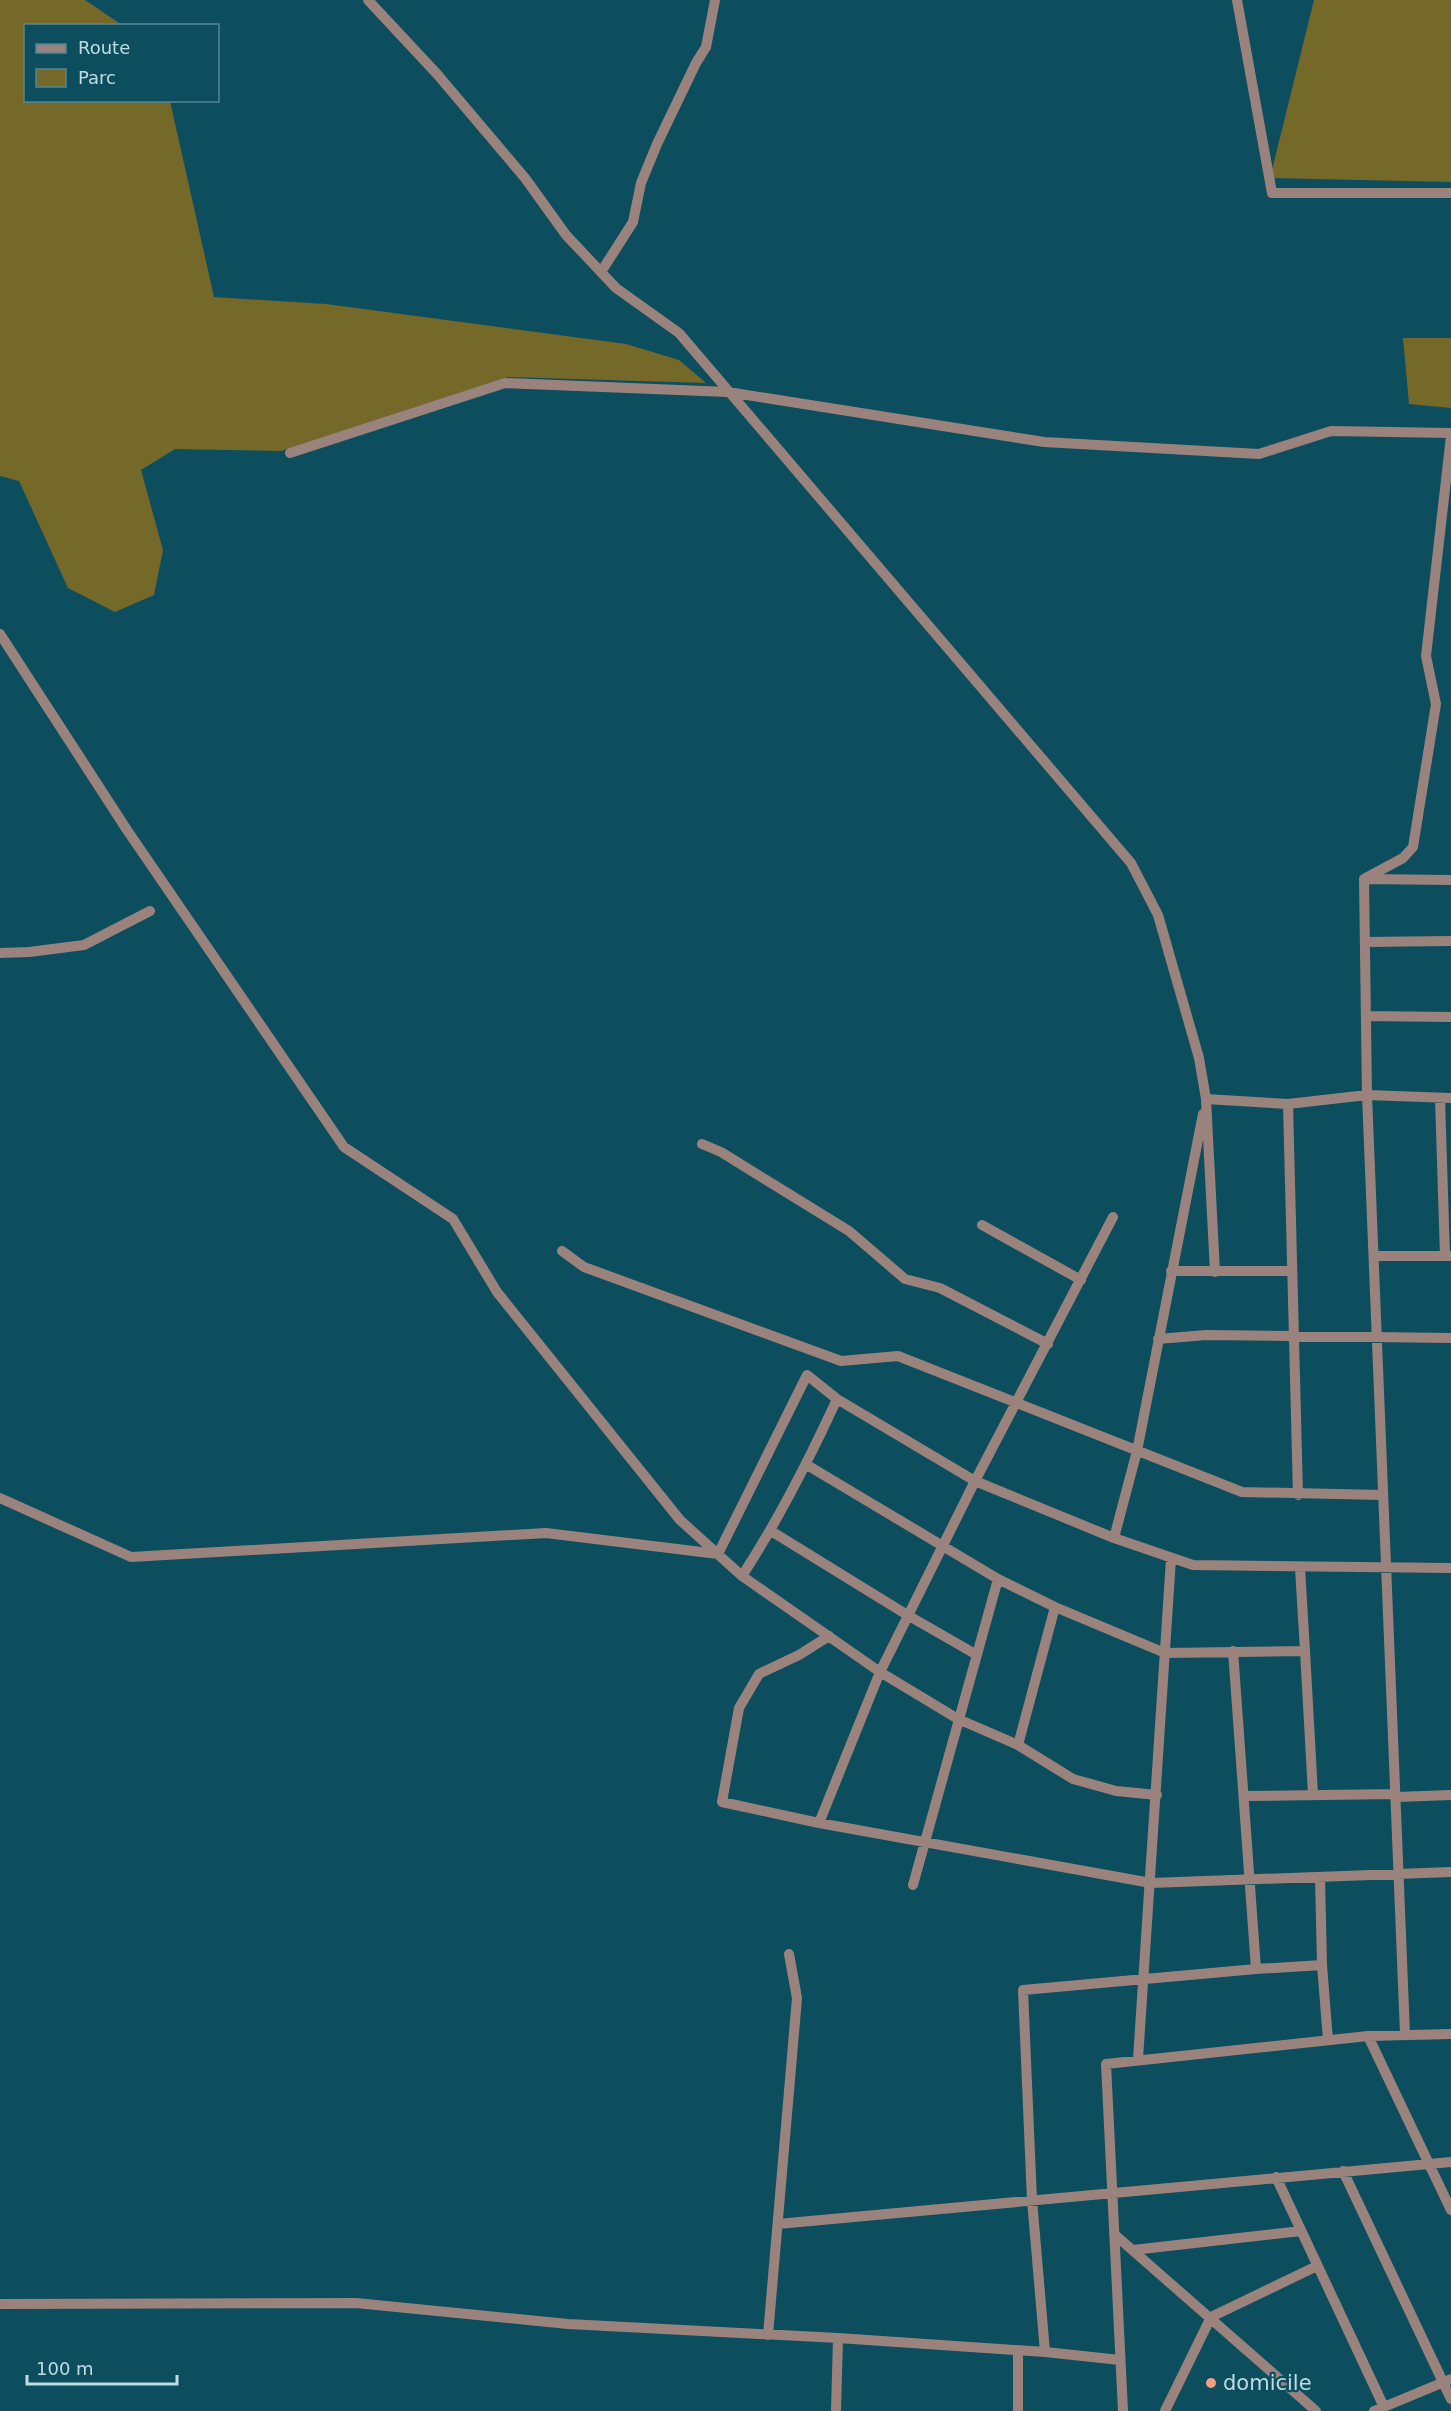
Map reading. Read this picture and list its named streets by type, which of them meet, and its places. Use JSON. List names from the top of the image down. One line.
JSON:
{"places":["domicile"],"legend":["Route","Parc"],"scale_bar":"100 m"}
